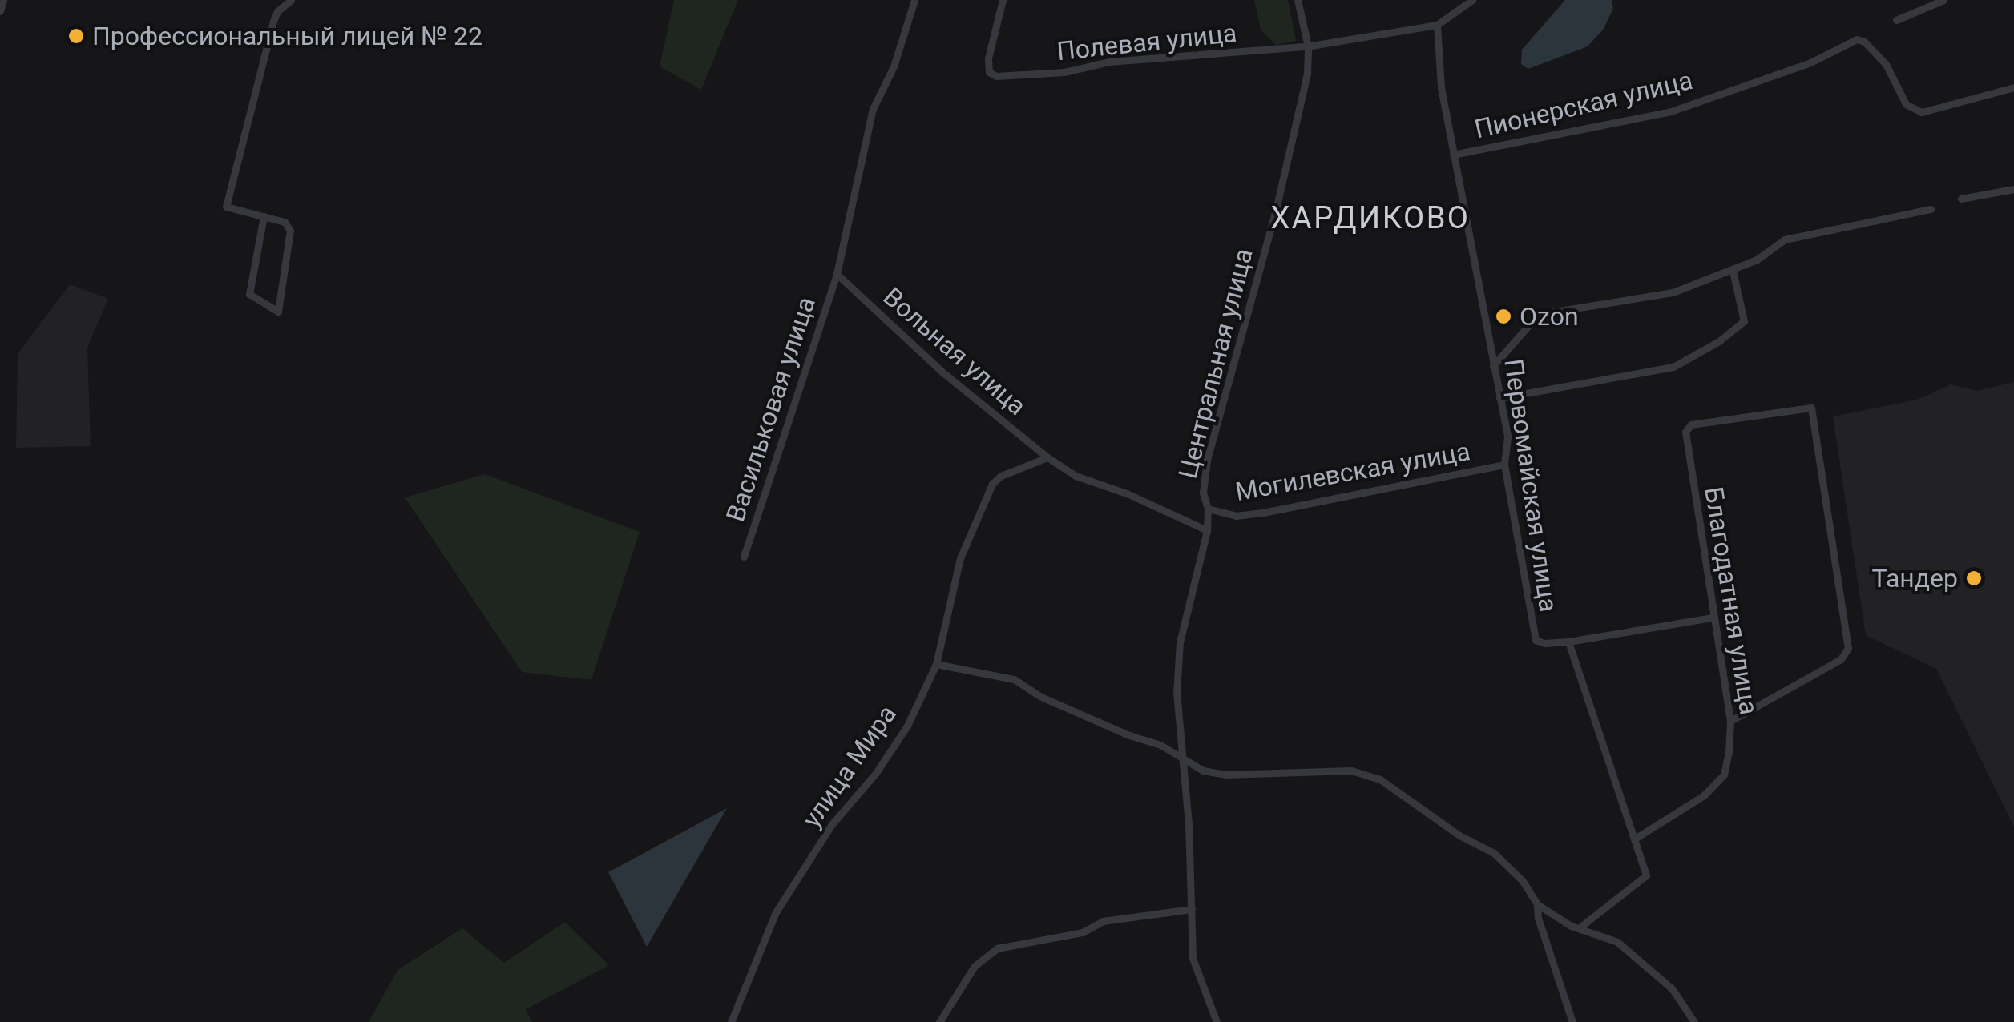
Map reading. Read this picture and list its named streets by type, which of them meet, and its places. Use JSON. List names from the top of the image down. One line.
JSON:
{"streets":{"street":["Полевая улица","Пионерская улица","Вольная улица","Центральная улица","Васильковая улица","Могилевская улица","Первомайская улица","Благодатная улица","улица Мира"]},"crossings":[["Полевая улица","Центральная улица"],["Полевая улица","Первомайская улица"],["Пионерская улица","Первомайская улица"],["Вольная улица","Центральная улица"],["Вольная улица","Васильковая улица"],["Вольная улица","улица Мира"],["Центральная улица","Могилевская улица"],["Могилевская улица","Первомайская улица"],["Первомайская улица","Благодатная улица"]],"districts":["ХАРДИКОВО"],"places":["Профессиональный лицей № 22","Ozon","Тандер"]}
